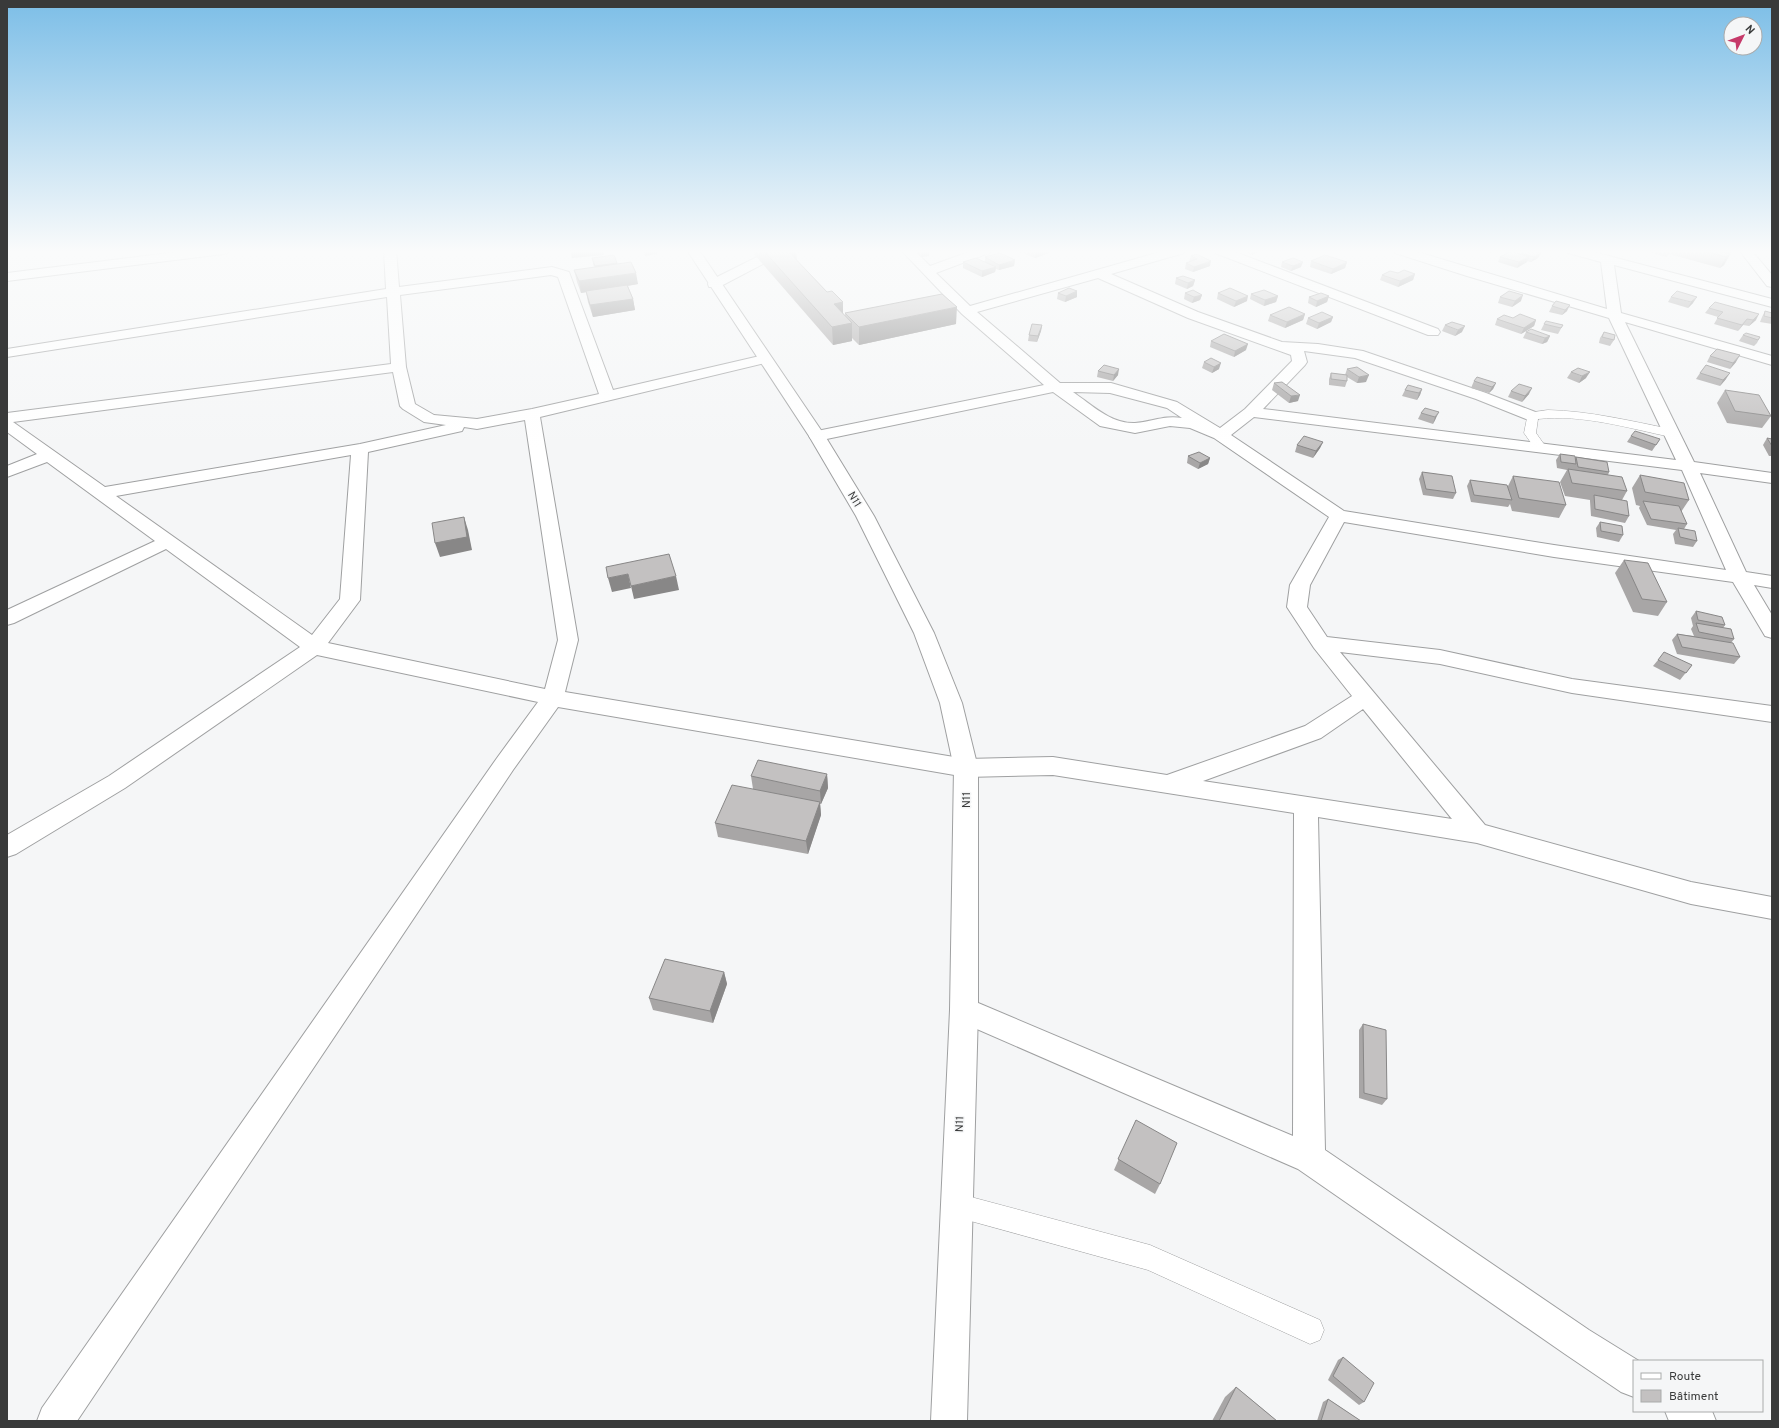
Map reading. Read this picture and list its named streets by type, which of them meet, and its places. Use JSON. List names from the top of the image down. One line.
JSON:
{"streets":{"street":["N11"]},"legend":["Route","Bâtiment"],"north":"top right"}
